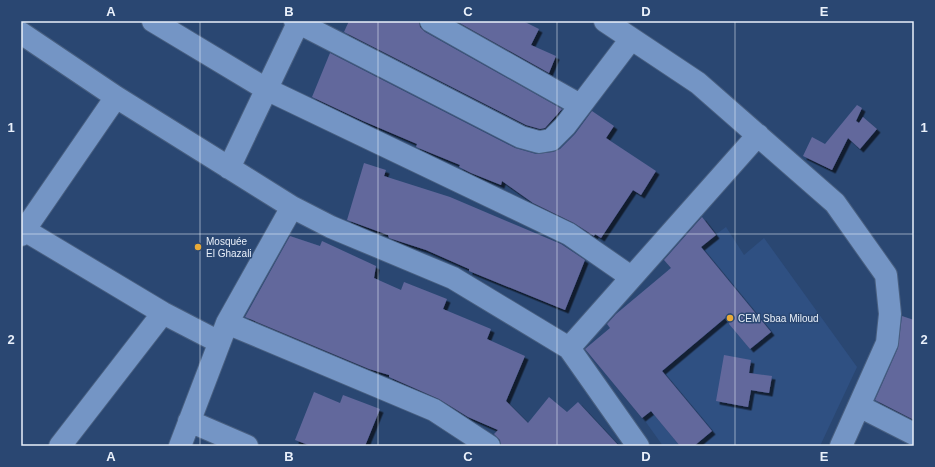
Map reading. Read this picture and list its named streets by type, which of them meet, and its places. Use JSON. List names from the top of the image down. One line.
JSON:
{"places":["Mosquée El Ghazali","CEM Sbaa Miloud"],"grid":{"columns":["A","B","C","D","E"],"rows":["1","2"]}}
